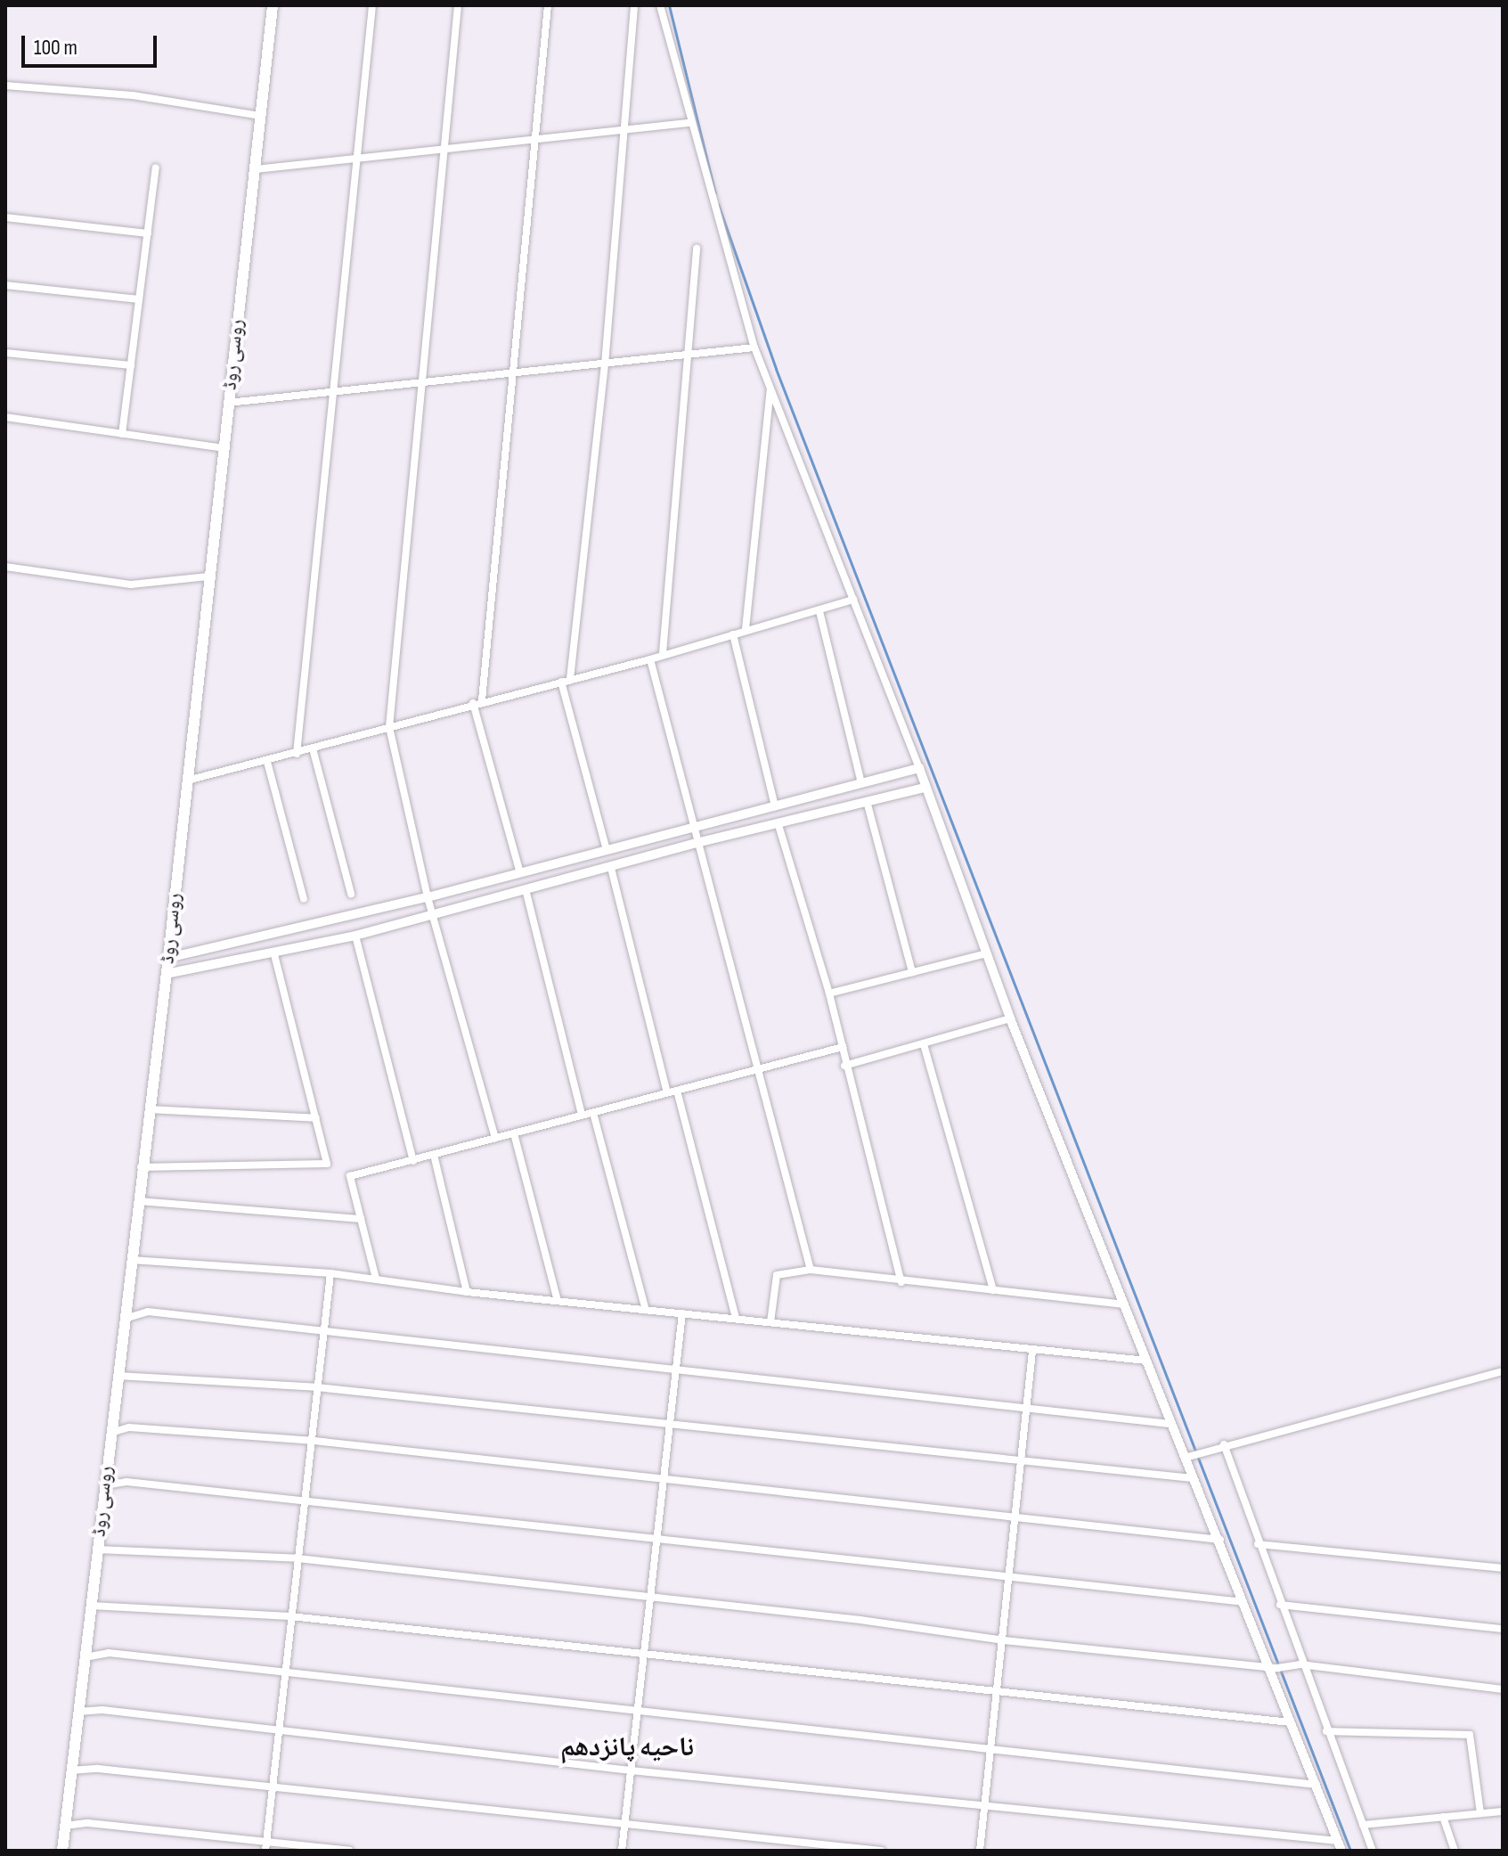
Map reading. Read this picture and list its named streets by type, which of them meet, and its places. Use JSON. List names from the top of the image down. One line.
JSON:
{"streets":{"main road":["روسی روڈ"]},"districts":["ناحیه پانزدهم"],"scale_bar":"100 m"}
